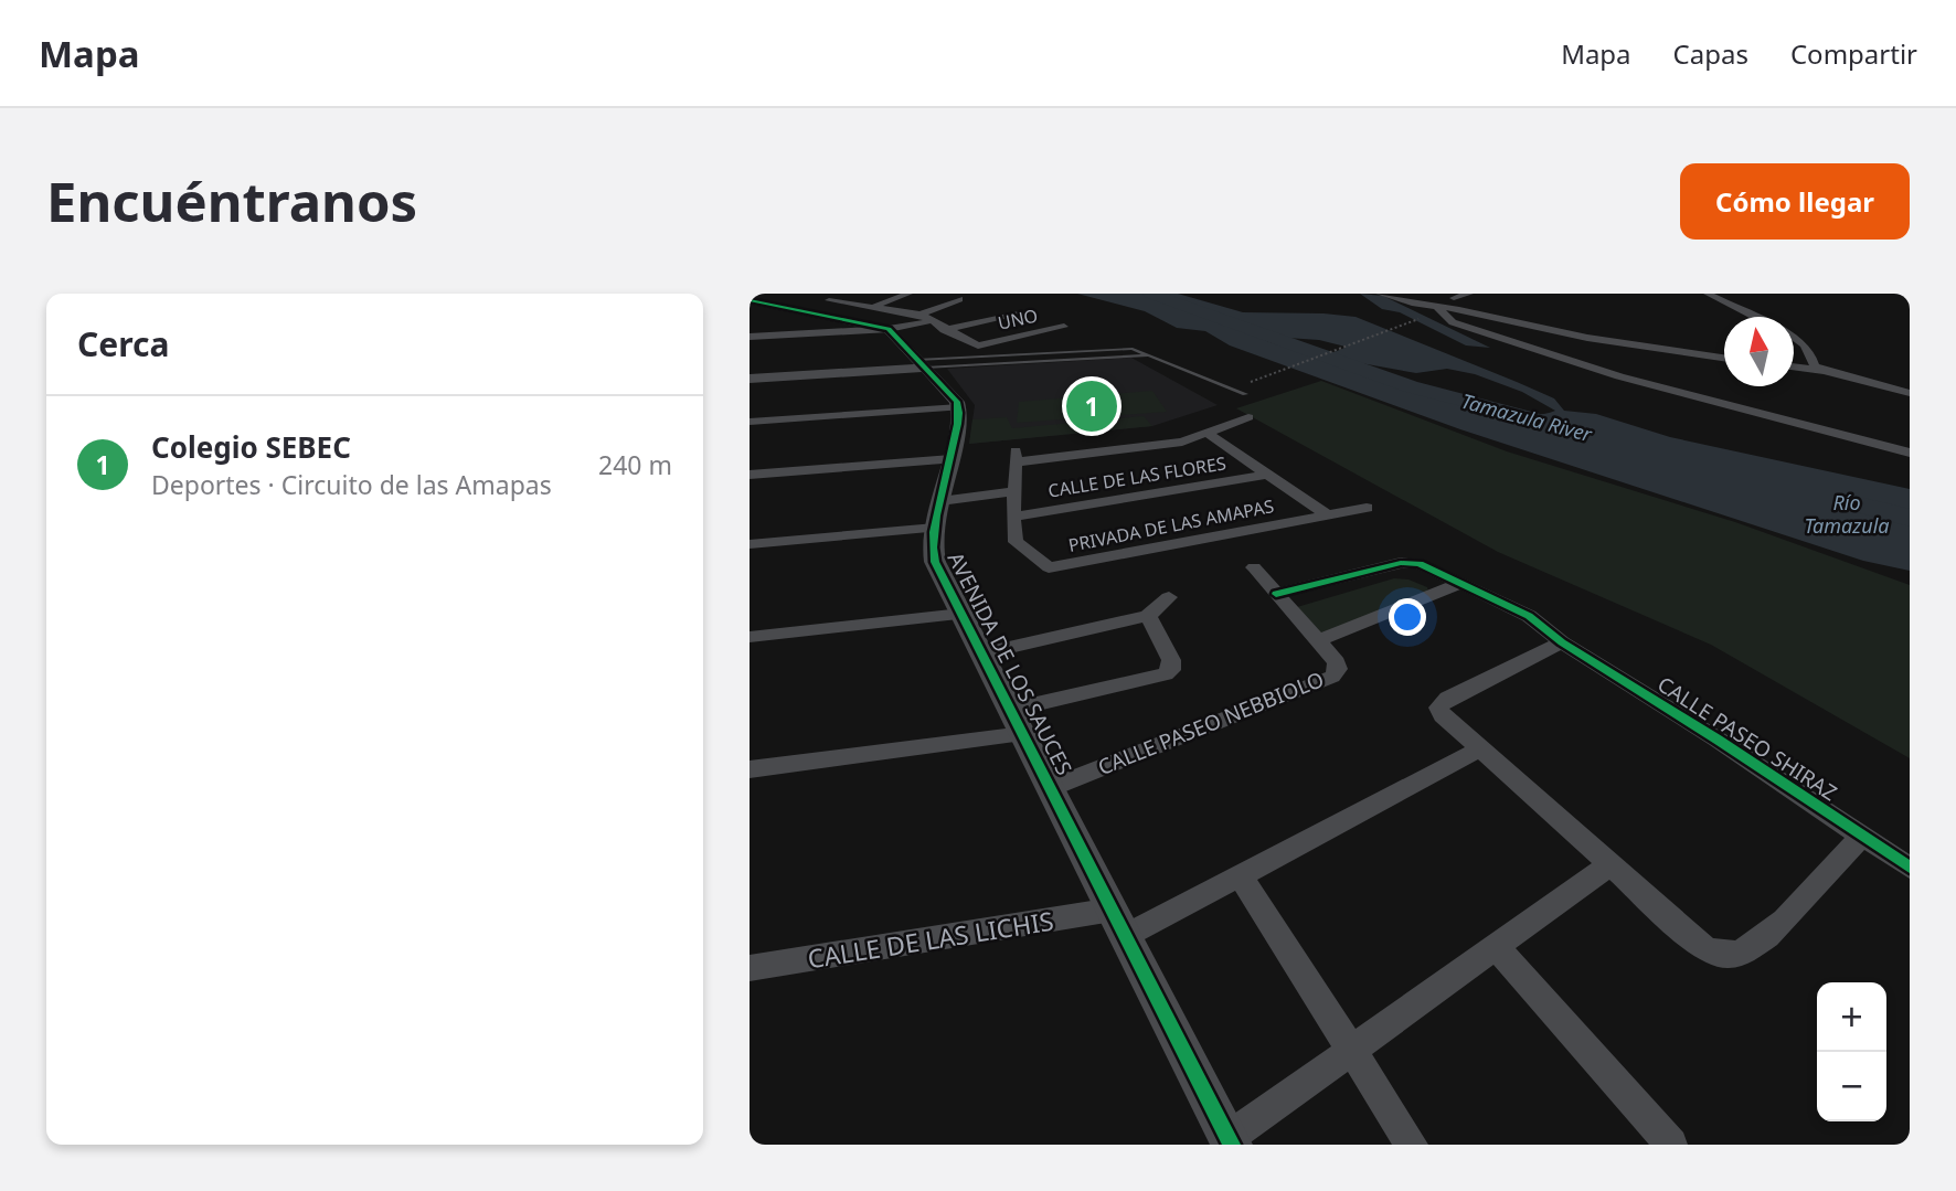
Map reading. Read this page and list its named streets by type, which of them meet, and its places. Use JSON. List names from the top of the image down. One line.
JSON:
{"streets":{"street":["UNO","CALLE DE LAS FLORES","PRIVADA DE LAS AMAPAS","AVENIDA DE LOS SAUCES","CALLE PASEO NEBBIOLO","CALLE PASEO SHIRAZ","CALLE DE LAS LICHIS"]},"crossings":[["CALLE DE LAS FLORES","PRIVADA DE LAS AMAPAS"],["AVENIDA DE LOS SAUCES","CALLE PASEO NEBBIOLO"],["AVENIDA DE LOS SAUCES","CALLE DE LAS LICHIS"]],"water":["Tamazula River","Río Tamazula"],"north":"top","page":{"header":"Mapa","nav":["Mapa","Capas","Compartir"],"buttons":"Cómo llegar","title":"Encuéntranos","heading":"Cerca","pins":"1","list":[{"mark":"1","name":"Colegio SEBEC","note":"Deportes · Circuito de las Amapas","value":"240 m"}],"map_buttons":["+","−"]}}
